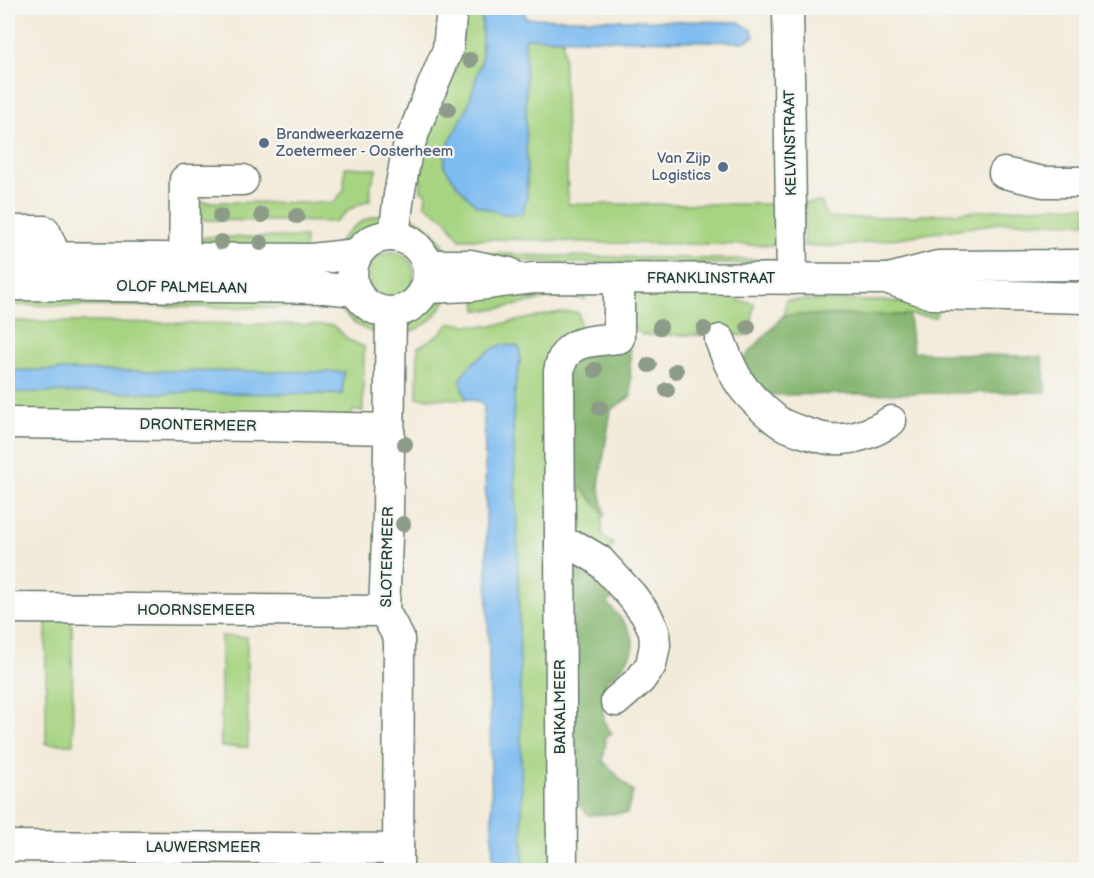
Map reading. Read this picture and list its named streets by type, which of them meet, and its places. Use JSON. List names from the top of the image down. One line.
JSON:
{"streets":{"street":["KELVINSTRAAT","FRANKLINSTRAAT","OLOF PALMELAAN","DRONTERMEER","SLOTERMEER","HOORNSEMEER","BAIKALMEER","LAUWERSMEER"]},"crossings":[["KELVINSTRAAT","FRANKLINSTRAAT"],["FRANKLINSTRAAT","OLOF PALMELAAN"],["FRANKLINSTRAAT","SLOTERMEER"],["FRANKLINSTRAAT","BAIKALMEER"],["OLOF PALMELAAN","SLOTERMEER"],["DRONTERMEER","SLOTERMEER"],["SLOTERMEER","HOORNSEMEER"],["SLOTERMEER","LAUWERSMEER"]],"places":["Brandweerkazerne Zoetermeer - Oosterheem","Van Zijp Logistics"]}
